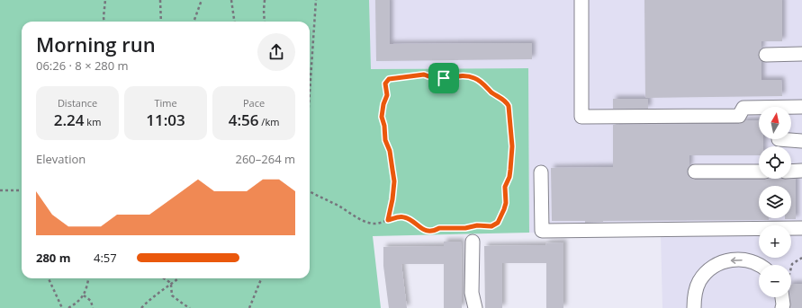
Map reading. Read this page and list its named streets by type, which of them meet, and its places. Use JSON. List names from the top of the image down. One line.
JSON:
{"north":"top","page":{"heading":["Morning run","06:26 · 8 × 280 m"],"stats":[["Distance","2.24 km"],["Time","11:03"],["Pace","4:56 /km"]],"map_buttons":["+","−"],"chart":["Elevation","260–264 m"],"list":[{"name":"280 m","note":"4:57"}]}}
